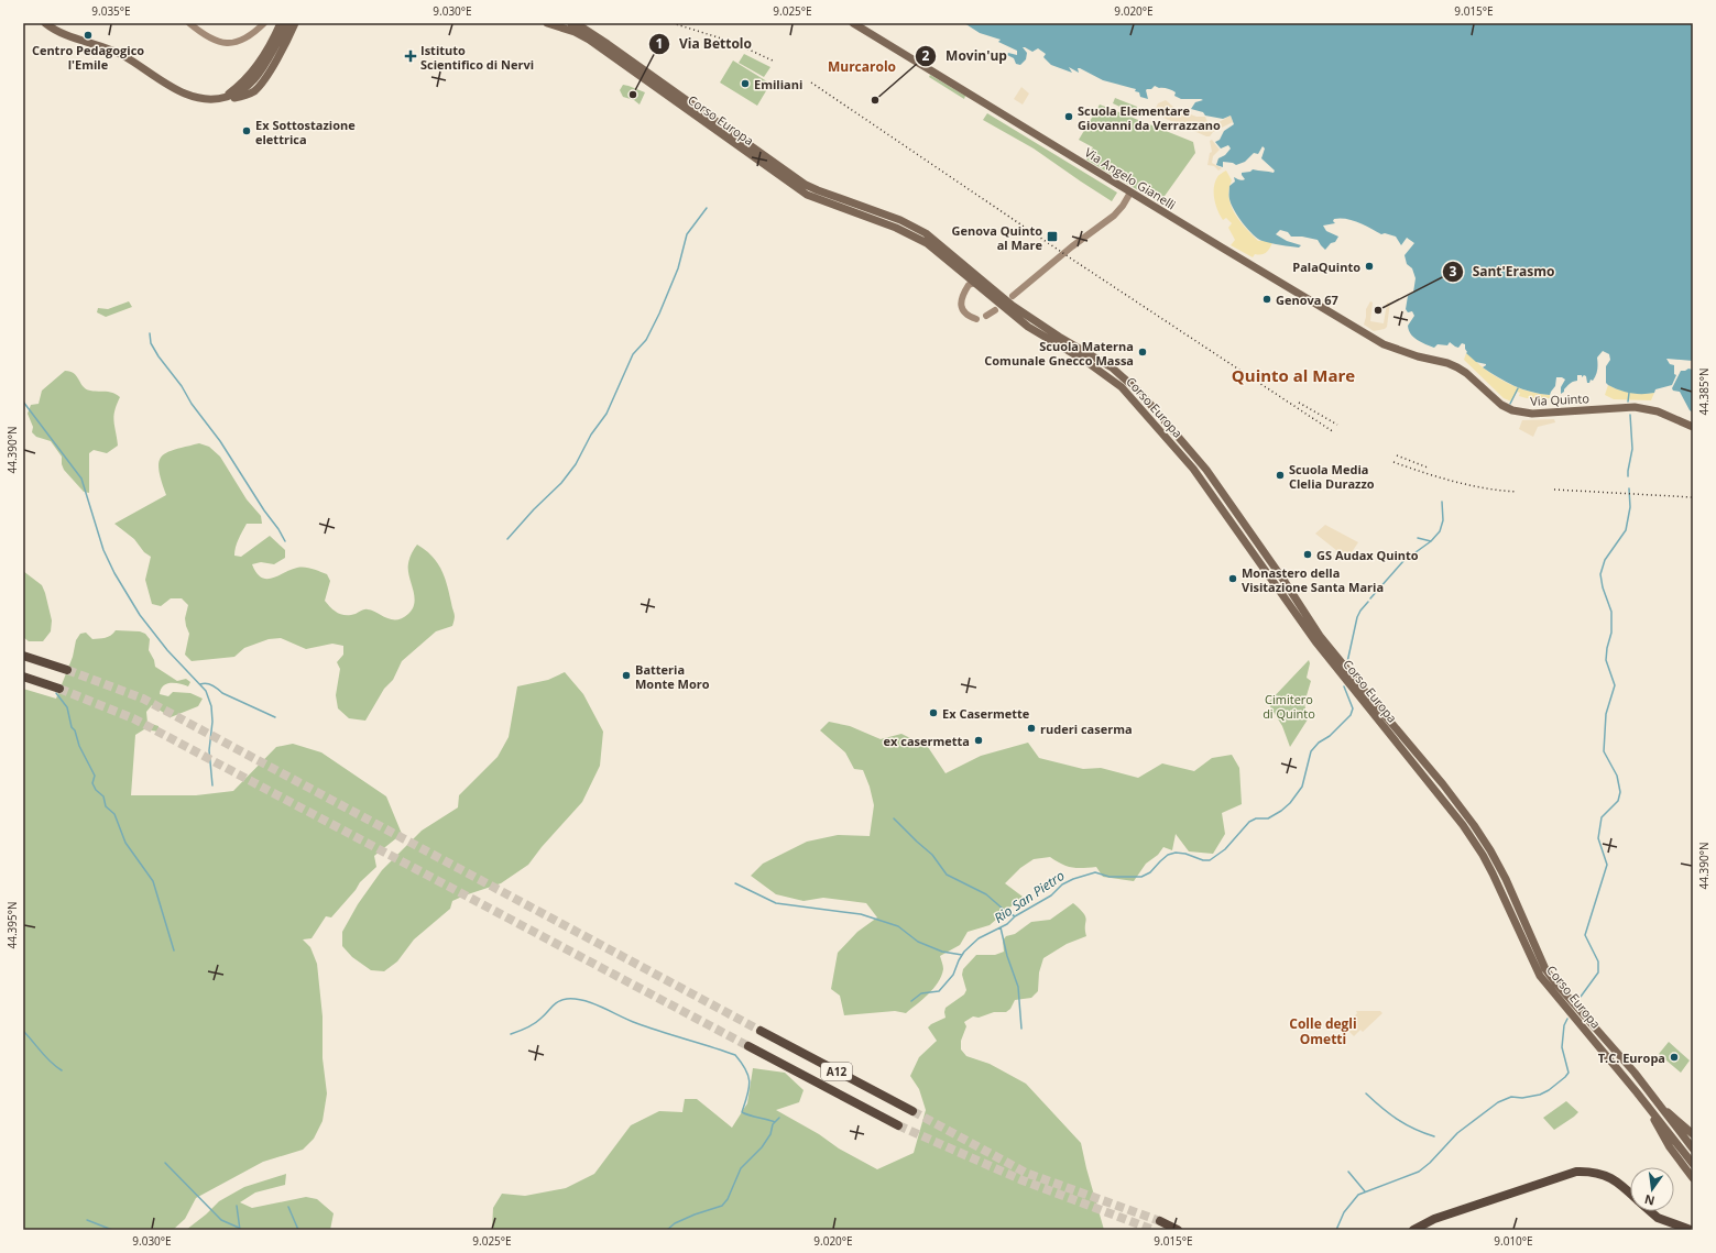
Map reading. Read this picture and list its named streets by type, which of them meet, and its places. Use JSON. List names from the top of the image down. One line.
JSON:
{"streets":{"highway":["A12"],"main road":["Corso Europa","Via Angelo Gianelli","Via Quinto"]},"crossings":[["Via Angelo Gianelli","Via Quinto"]],"districts":["Murcarolo","Quinto al Mare","Colle degli Ometti"],"water":["Rio San Pietro"],"parks":["Cimitero di Quinto"],"places":{"other":["Centro Pedagogico l'Emile","Emiliani","Via Bettolo","Movin'up","Scuola Elementare Giovanni da Verrazzano","Ex Sottostazione elettrica","PalaQuinto","Genova 67","Sant'Erasmo","Scuola Materna Comunale Gnecco Massa","Scuola Media Clelia Durazzo","GS Audax Quinto","Monastero della Visitazione Santa Maria","Batteria Monte Moro","Ex Casermette","ruderi caserma","ex casermetta","T.C. Europa"],"health":["Istituto Scientifico di Nervi"],"transit":["Genova Quinto al Mare"]},"north":"bottom","coordinates":["9.035°E","9.030°E","9.025°E","9.020°E","9.015°E","44.385°N","44.390°N","44.395°N","9.010°E"]}
